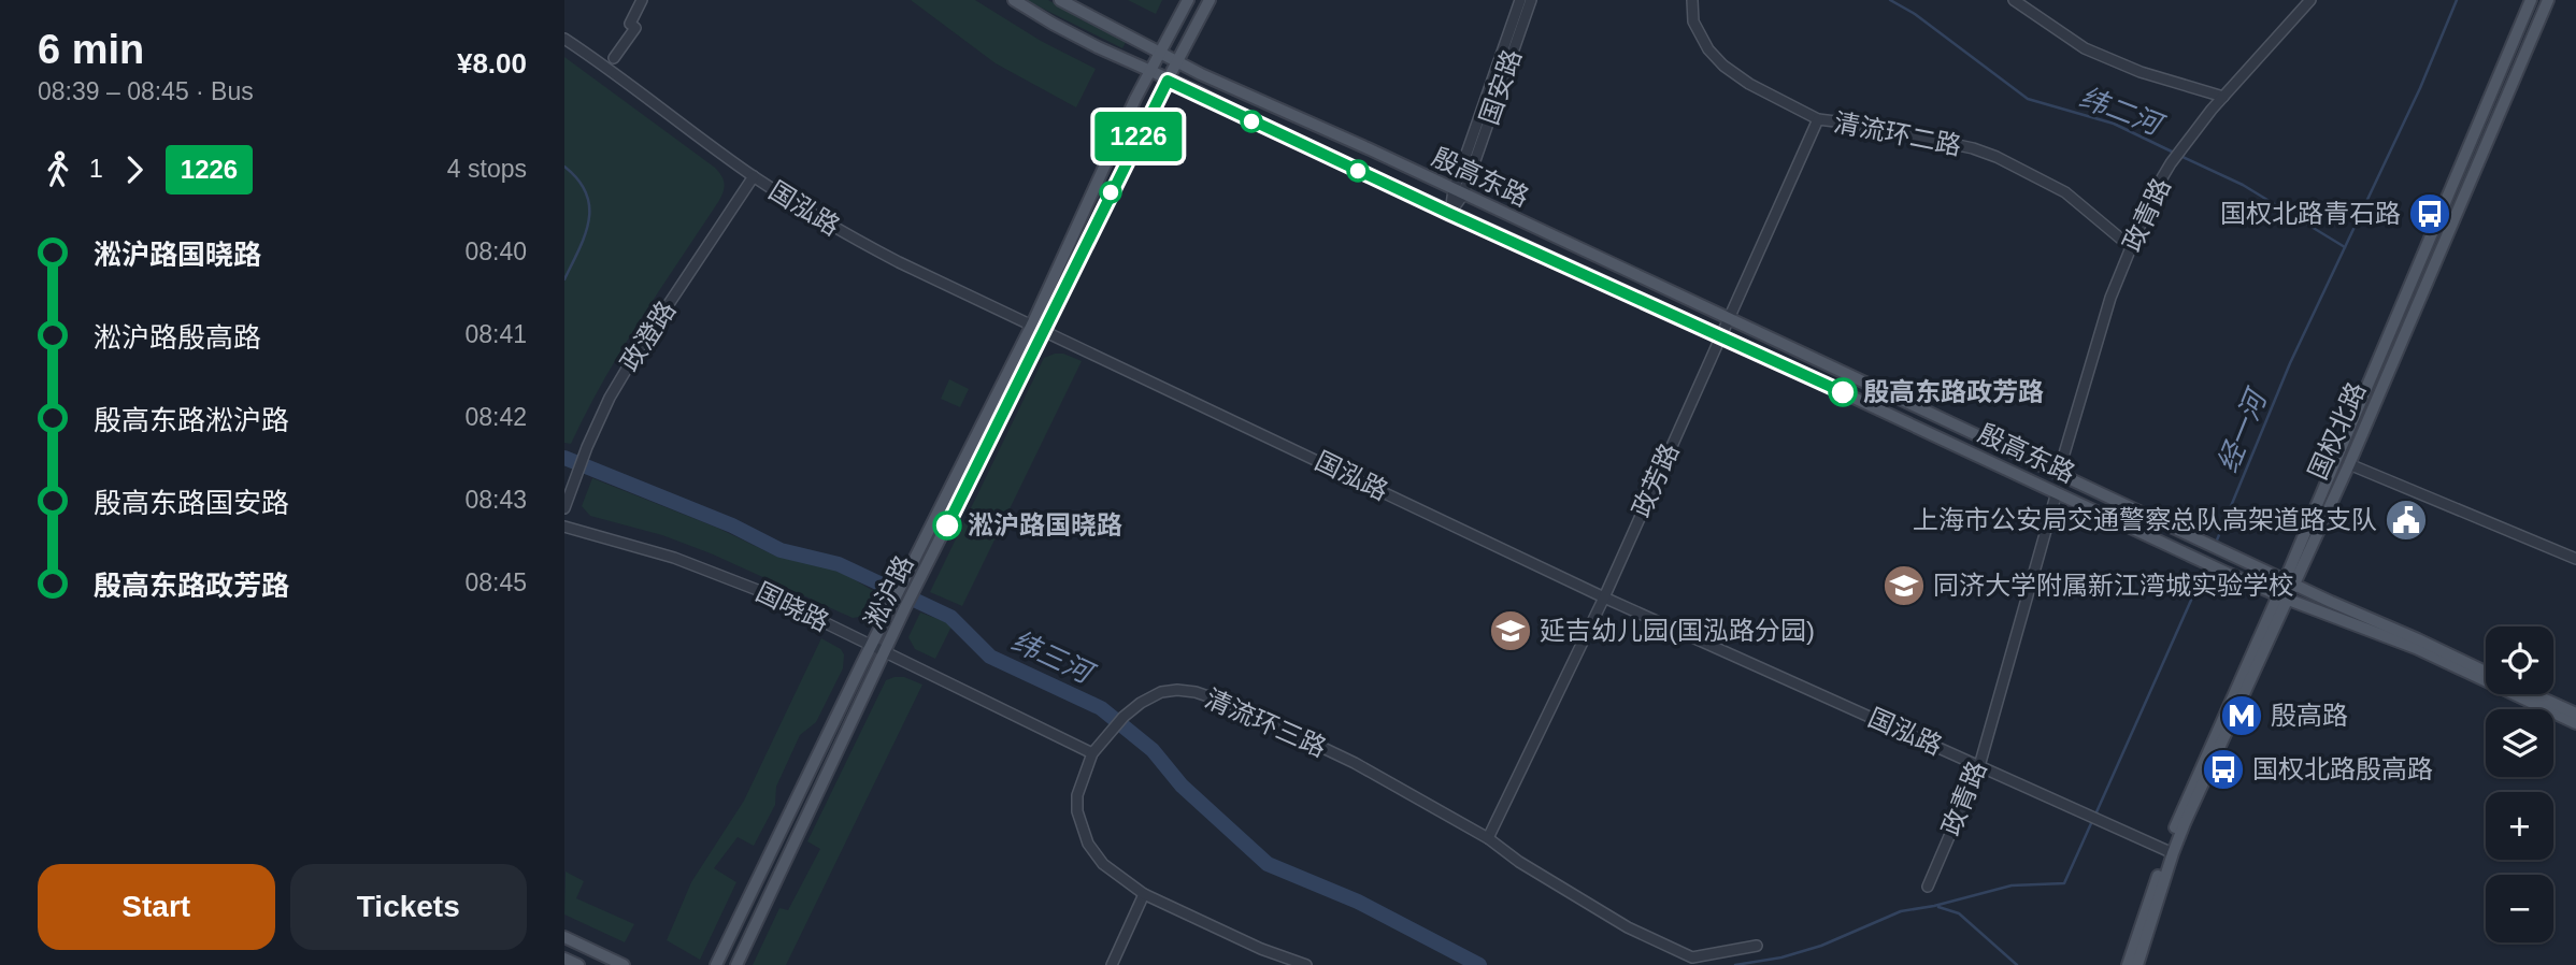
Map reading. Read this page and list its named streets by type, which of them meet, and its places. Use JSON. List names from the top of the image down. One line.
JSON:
{"streets":{"main road":["殷高东路","国权北路","淞沪路"],"street":["国安路","清流环二路","国泓路","政青路","政澄路","政芳路","国晓路","清流环三路"]},"crossings":[["国安路","殷高东路"],["清流环二路","政青路"],["清流环二路","政芳路"],["殷高东路","政青路"],["殷高东路","国权北路"],["殷高东路","政芳路"],["殷高东路","淞沪路"],["国泓路","政青路"],["国泓路","政澄路"],["国泓路","国权北路"],["国泓路","政芳路"],["国泓路","淞沪路"],["政芳路","清流环三路"],["淞沪路","国晓路"],["国晓路","清流环三路"]],"water":["纬二河","经一河","纬三河"],"places":{"bus stop":["国权北路青石路","国权北路殷高路"],"other":["殷高东路政芳路","淞沪路国晓路"],"public building":["上海市公安局交通警察总队高架道路支队"],"school or university":["同济大学附属新江湾城实验学校","延吉幼儿园(国泓路分园)"],"metro station":["殷高路"]},"lines":["bus line 1226"],"page":{"heading":["6 min","08:39 – 08:45 · Bus","¥8.00"],"on_map":"1226","legs":["1","1226","4 stops"],"list":[{"name":"淞沪路国晓路","value":"08:40"},{"name":"淞沪路殷高路","value":"08:41"},{"name":"殷高东路淞沪路","value":"08:42"},{"name":"殷高东路国安路","value":"08:43"},{"name":"殷高东路政芳路","value":"08:45"}],"map_buttons":["+","−"],"buttons":["Start","Tickets"]}}
